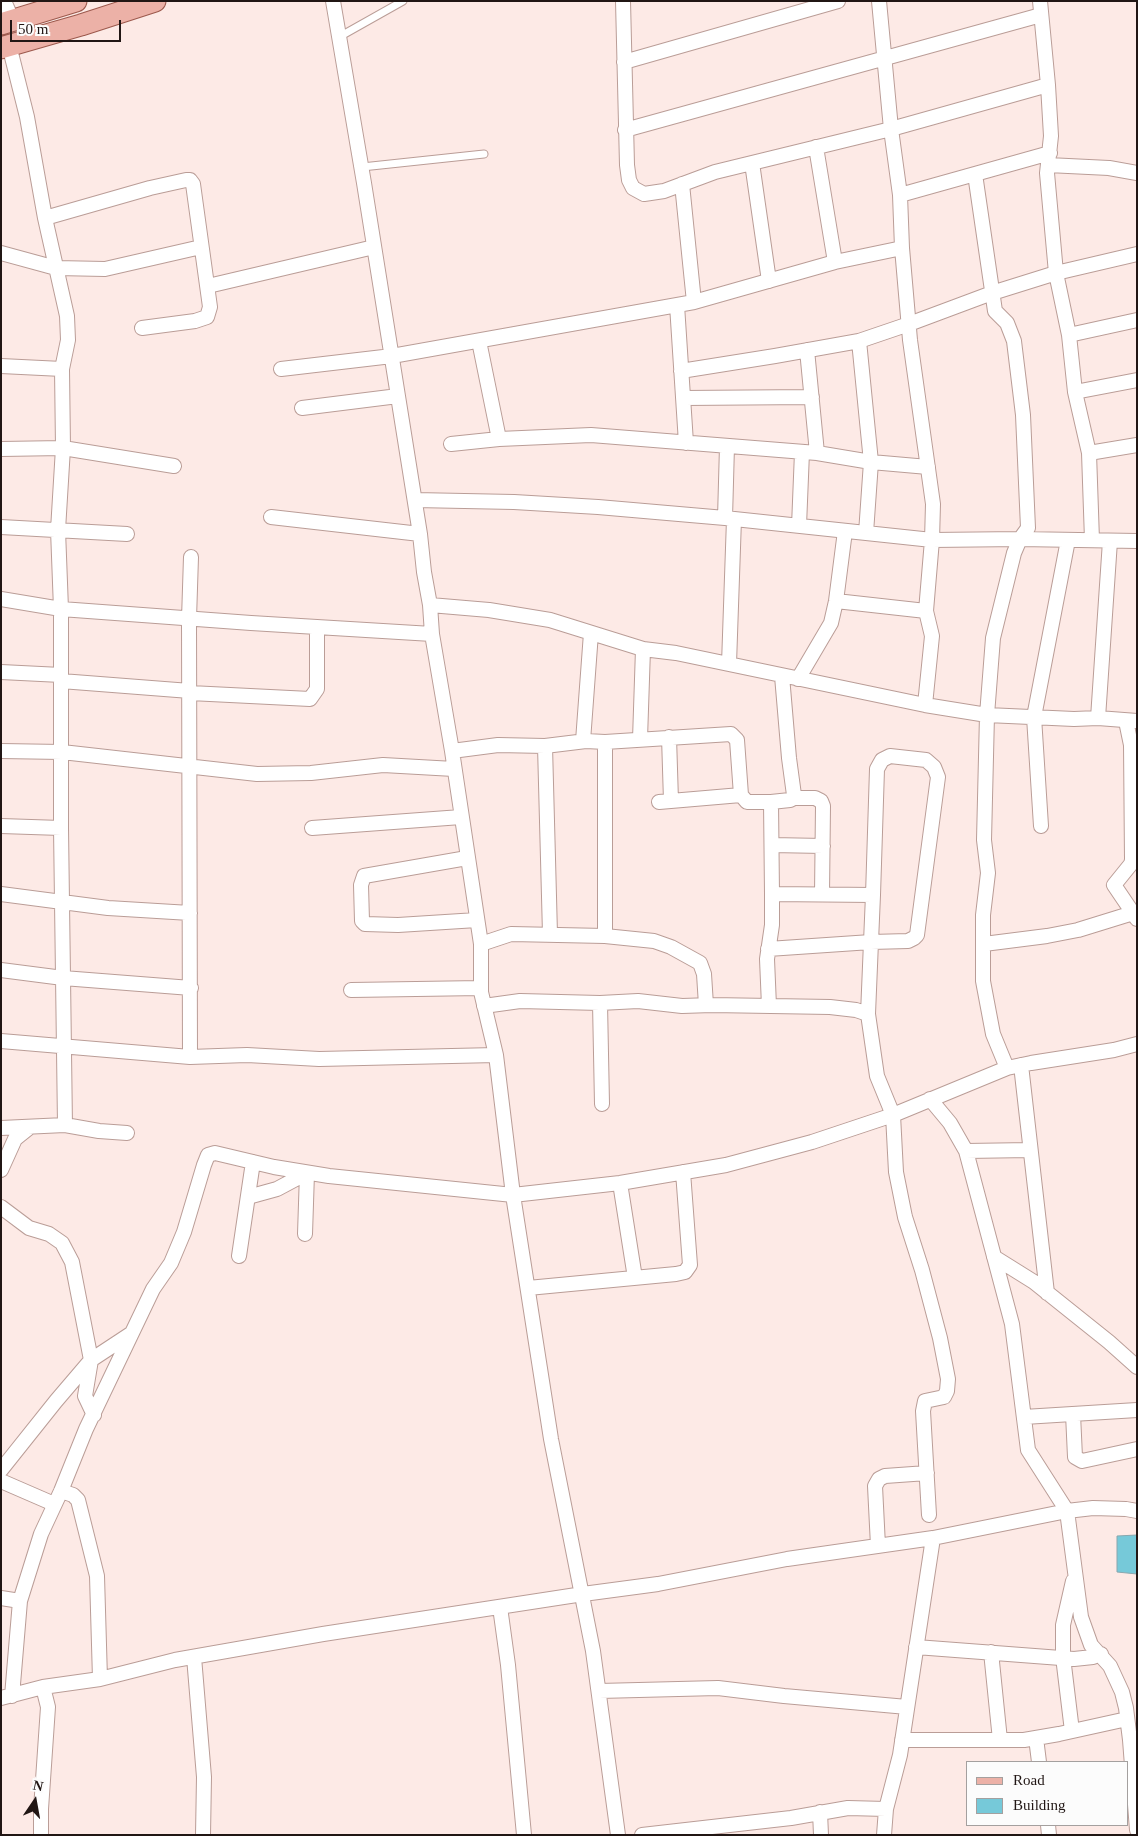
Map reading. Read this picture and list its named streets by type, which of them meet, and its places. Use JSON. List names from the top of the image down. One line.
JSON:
{"legend":["Road","Building"],"scale_bar":"50 m","north":"top"}
